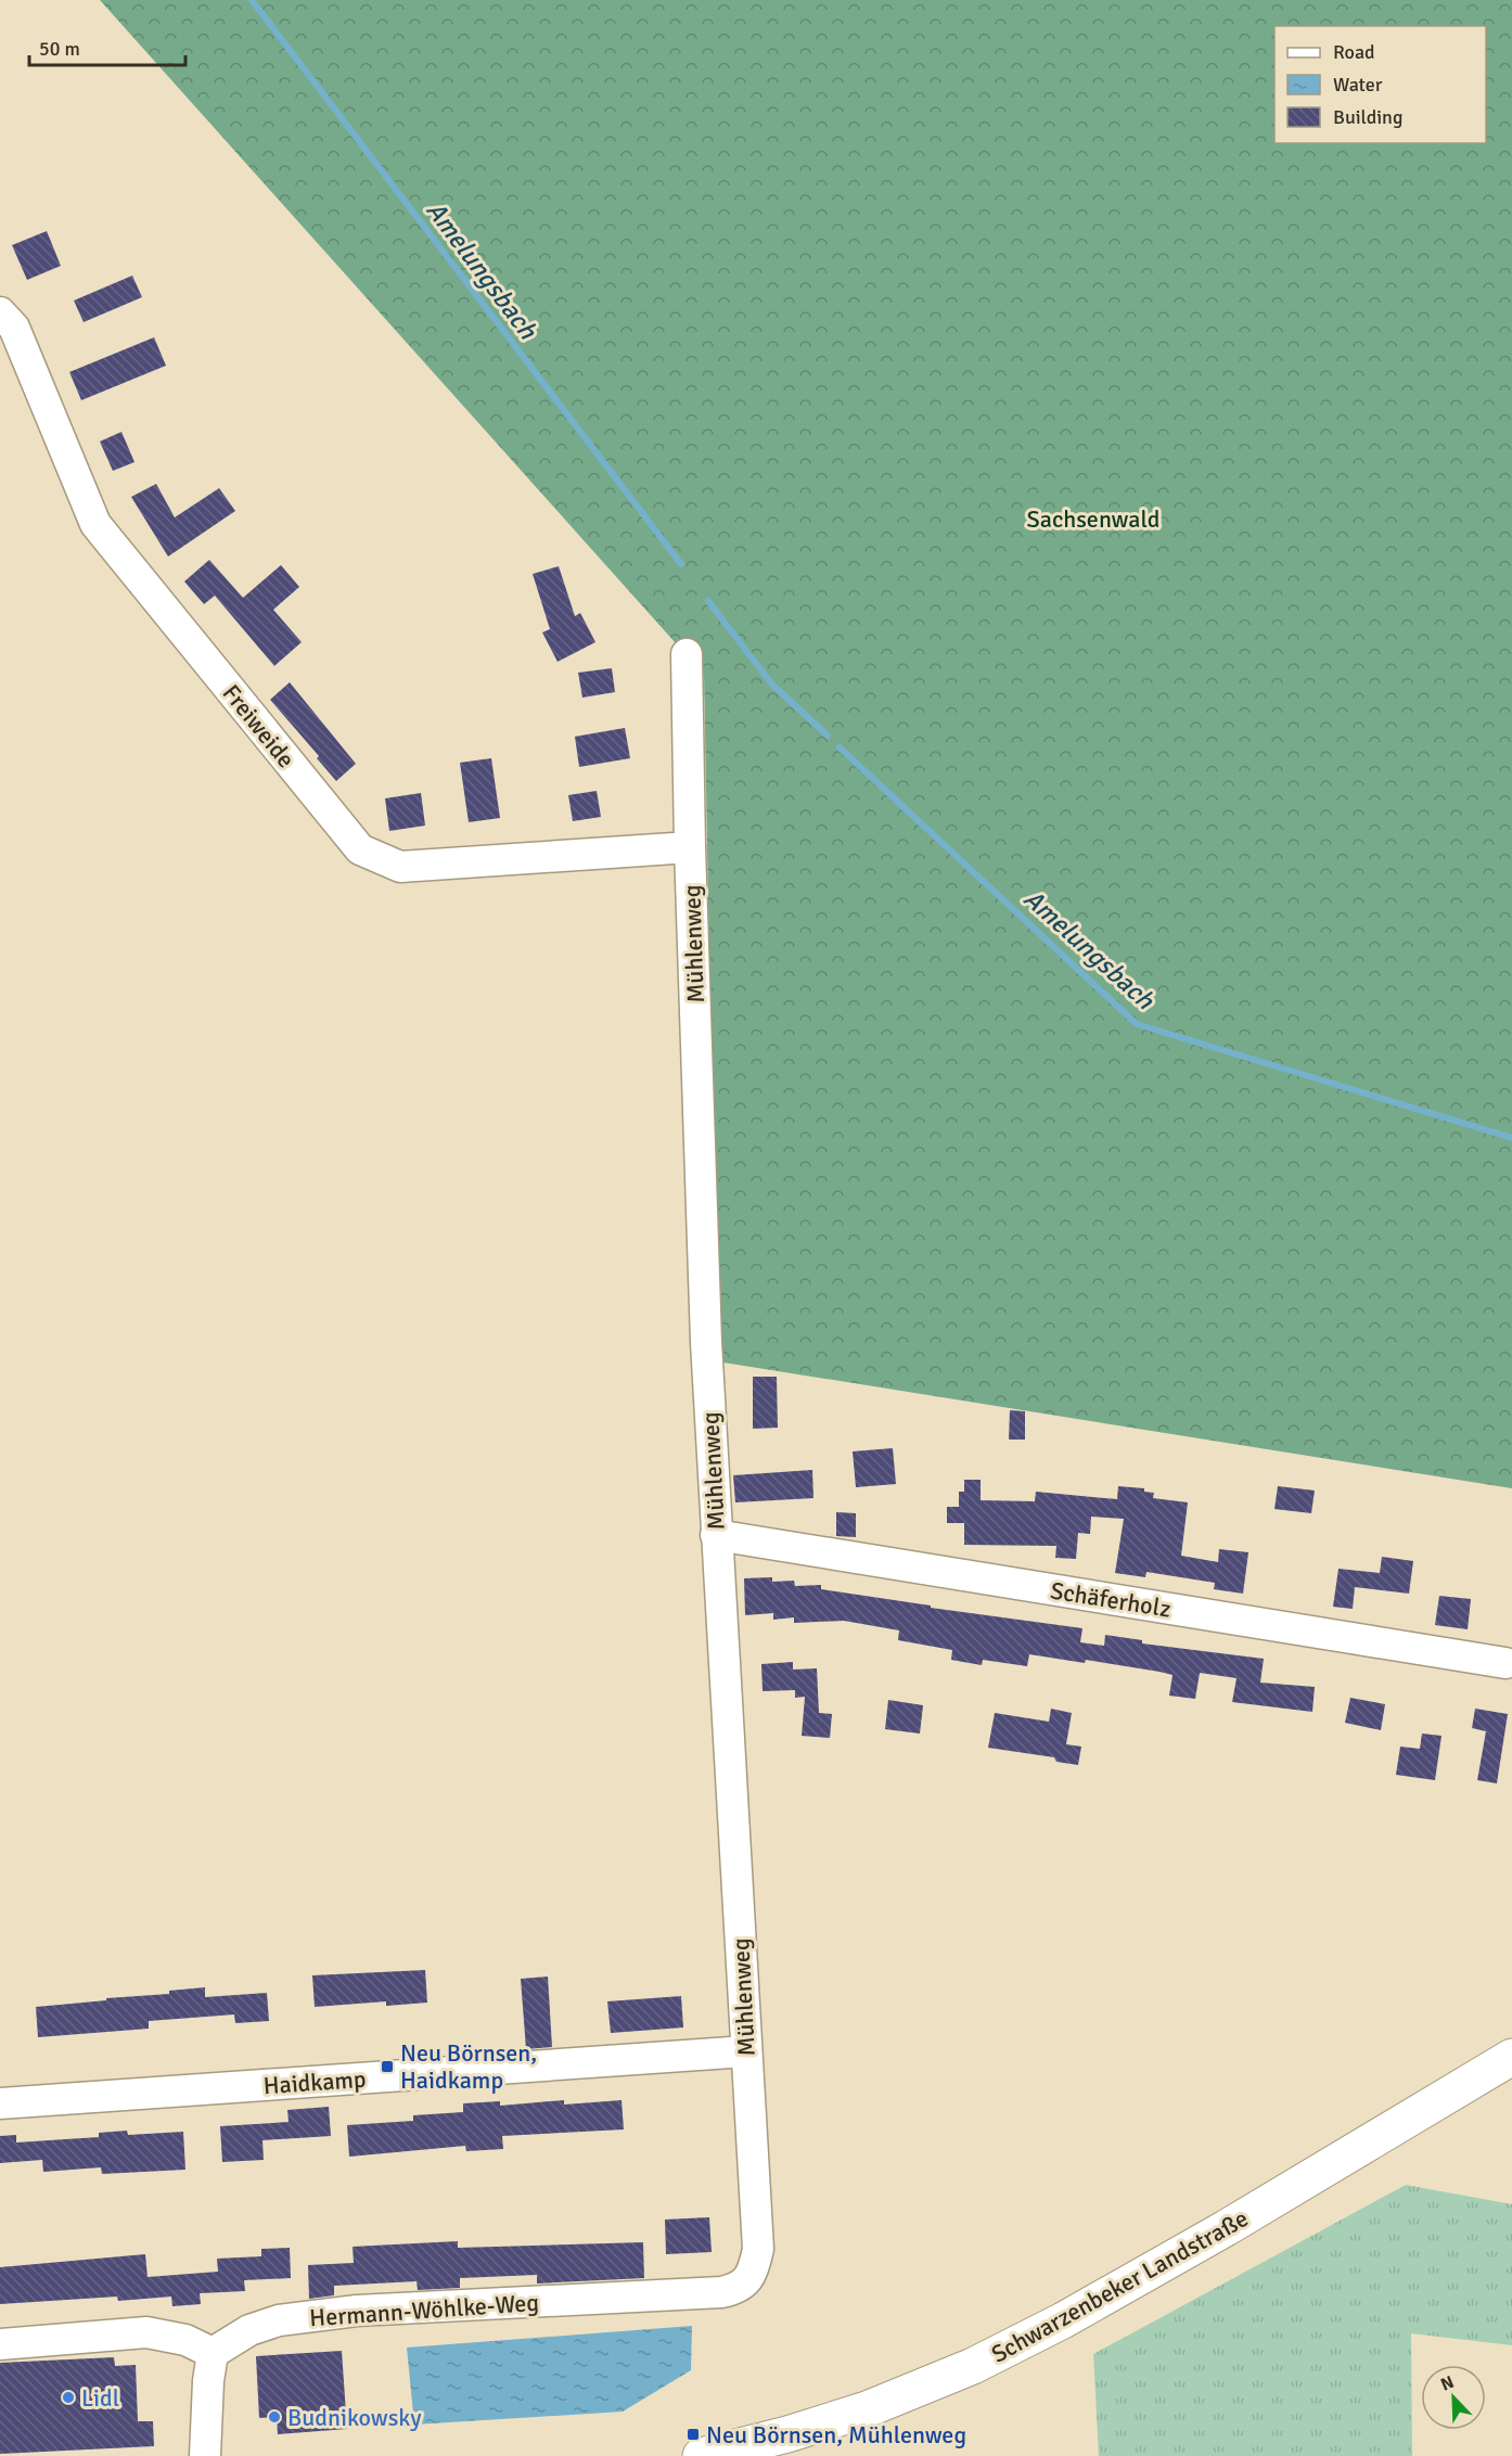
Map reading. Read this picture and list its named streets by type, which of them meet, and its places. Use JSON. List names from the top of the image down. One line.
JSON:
{"streets":{"main road":["Schwarzenbeker Landstraße"],"street":["Freiweide","Mühlenweg","Schäferholz","Haidkamp","Hermann-Wöhlke-Weg"]},"crossings":[["Freiweide","Mühlenweg"],["Mühlenweg","Schäferholz"],["Mühlenweg","Haidkamp"],["Mühlenweg","Hermann-Wöhlke-Weg"]],"water":["Amelungsbach"],"parks":["Sachsenwald"],"places":{"transit":["Neu Börnsen, Haidkamp","Neu Börnsen, Mühlenweg"],"other":["Lidl","Budnikowsky"]},"legend":["Road","Water","Building"],"scale_bar":"50 m","north":"top left"}
